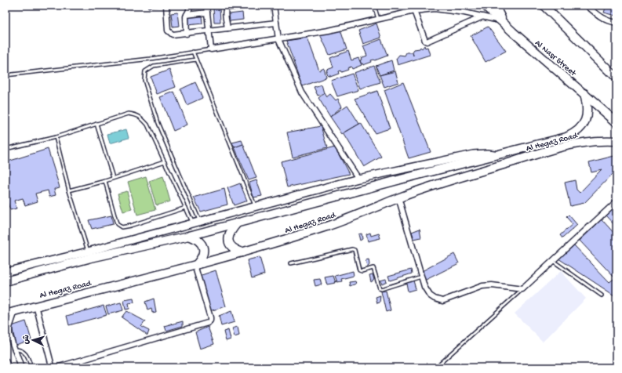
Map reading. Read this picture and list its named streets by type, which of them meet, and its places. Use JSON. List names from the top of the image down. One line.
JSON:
{"streets":{"main road":["Al Nasr Street","Al Hegaz Road"]},"north":"left"}
